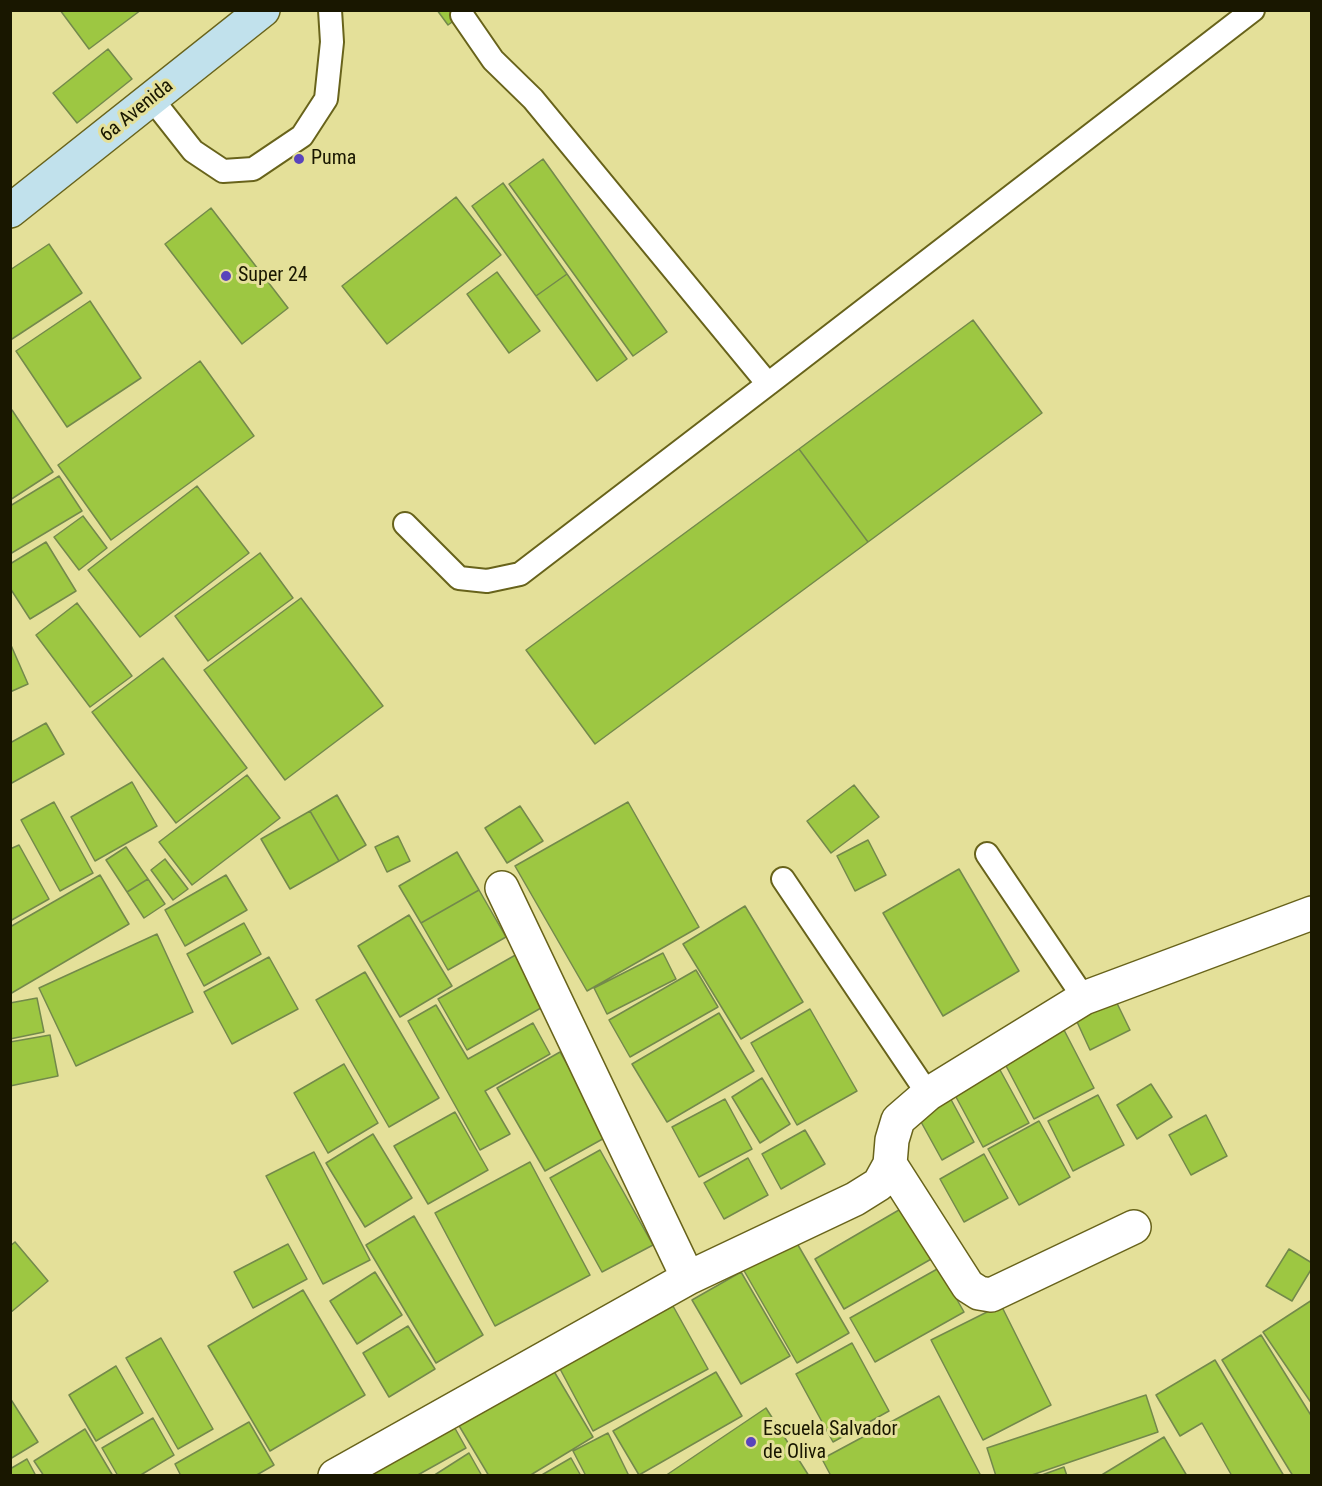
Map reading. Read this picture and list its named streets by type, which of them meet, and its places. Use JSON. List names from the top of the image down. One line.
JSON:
{"streets":{"main road":["6a Avenida"]},"places":["Puma","Super 24","Escuela Salvador de Oliva"]}
